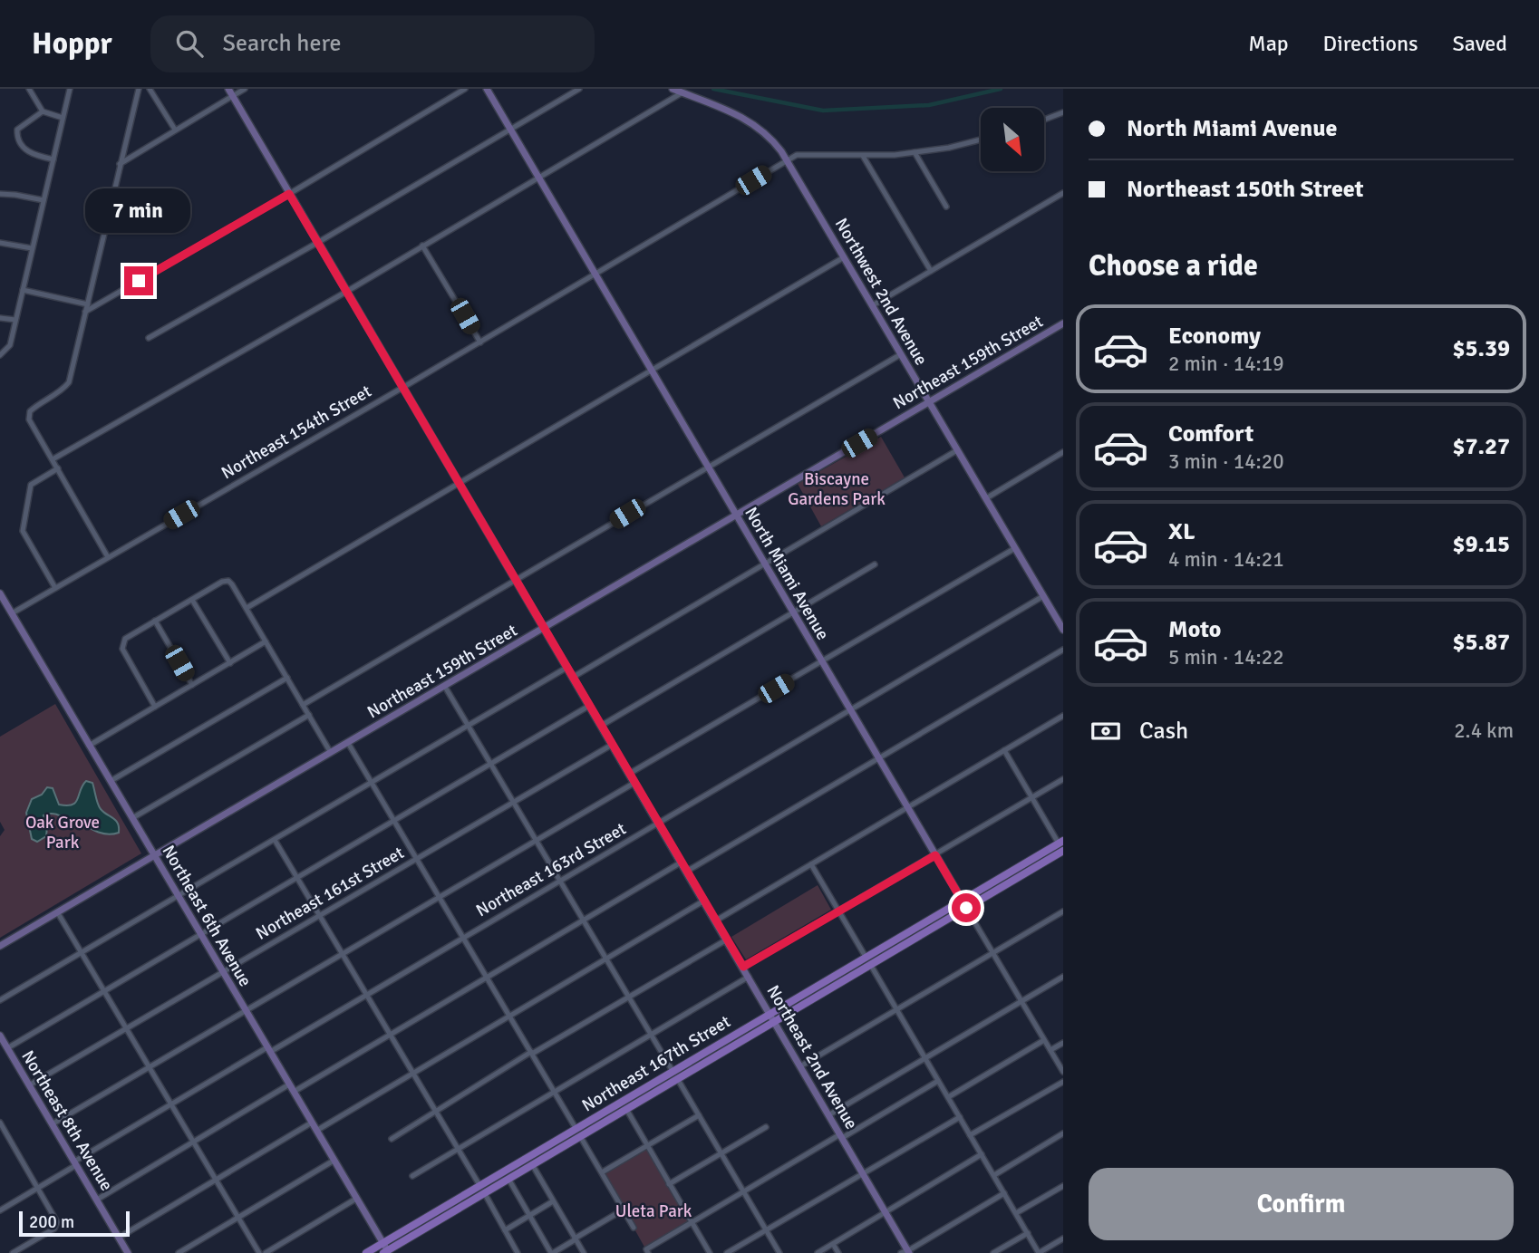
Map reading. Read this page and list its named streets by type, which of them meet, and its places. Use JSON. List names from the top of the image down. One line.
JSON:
{"streets":{"main road":["Northeast 167th Street"],"street":["Northwest 2nd Avenue","Northeast 159th Street","Northeast 154th Street","North Miami Avenue","Northeast 163rd Street","Northeast 161st Street","Northeast 6th Avenue","Northeast 2nd Avenue","Northeast 8th Avenue"]},"crossings":[["Northwest 2nd Avenue","Northeast 159th Street"],["Northwest 2nd Avenue","Northeast 154th Street"],["Northwest 2nd Avenue","Northeast 163rd Street"],["Northeast 159th Street","North Miami Avenue"],["Northeast 159th Street","Northeast 6th Avenue"],["Northeast 159th Street","Northeast 2nd Avenue"],["Northeast 154th Street","North Miami Avenue"],["Northeast 154th Street","Northeast 6th Avenue"],["Northeast 154th Street","Northeast 2nd Avenue"],["North Miami Avenue","Northeast 163rd Street"],["North Miami Avenue","Northeast 167th Street"],["Northeast 163rd Street","Northeast 6th Avenue"],["Northeast 163rd Street","Northeast 2nd Avenue"],["Northeast 163rd Street","Northeast 8th Avenue"],["Northeast 161st Street","Northeast 6th Avenue"],["Northeast 161st Street","Northeast 2nd Avenue"],["Northeast 161st Street","Northeast 8th Avenue"],["Northeast 6th Avenue","Northeast 167th Street"],["Northeast 2nd Avenue","Northeast 167th Street"]],"parks":["Biscayne Gardens Park","Oak Grove Park","Uleta Park"],"scale_bar":"200 m","north":"bottom right","page":{"header":"Hoppr","search":"Search here","nav":["Map","Directions","Saved"],"banner":["North Miami Avenue","Northeast 150th Street"],"bubble":"7 min","heading":"Choose a ride","list":[{"name":"Economy","note":"2 min · 14:19","value":"$5.39"},{"name":"Comfort","note":"3 min · 14:20","value":"$7.27"},{"name":"XL","note":"4 min · 14:21","value":"$9.15"},{"name":"Moto","note":"5 min · 14:22","value":"$5.87"}],"pay":["Cash","2.4 km"],"buttons":"Confirm","scale":"200 m"}}
